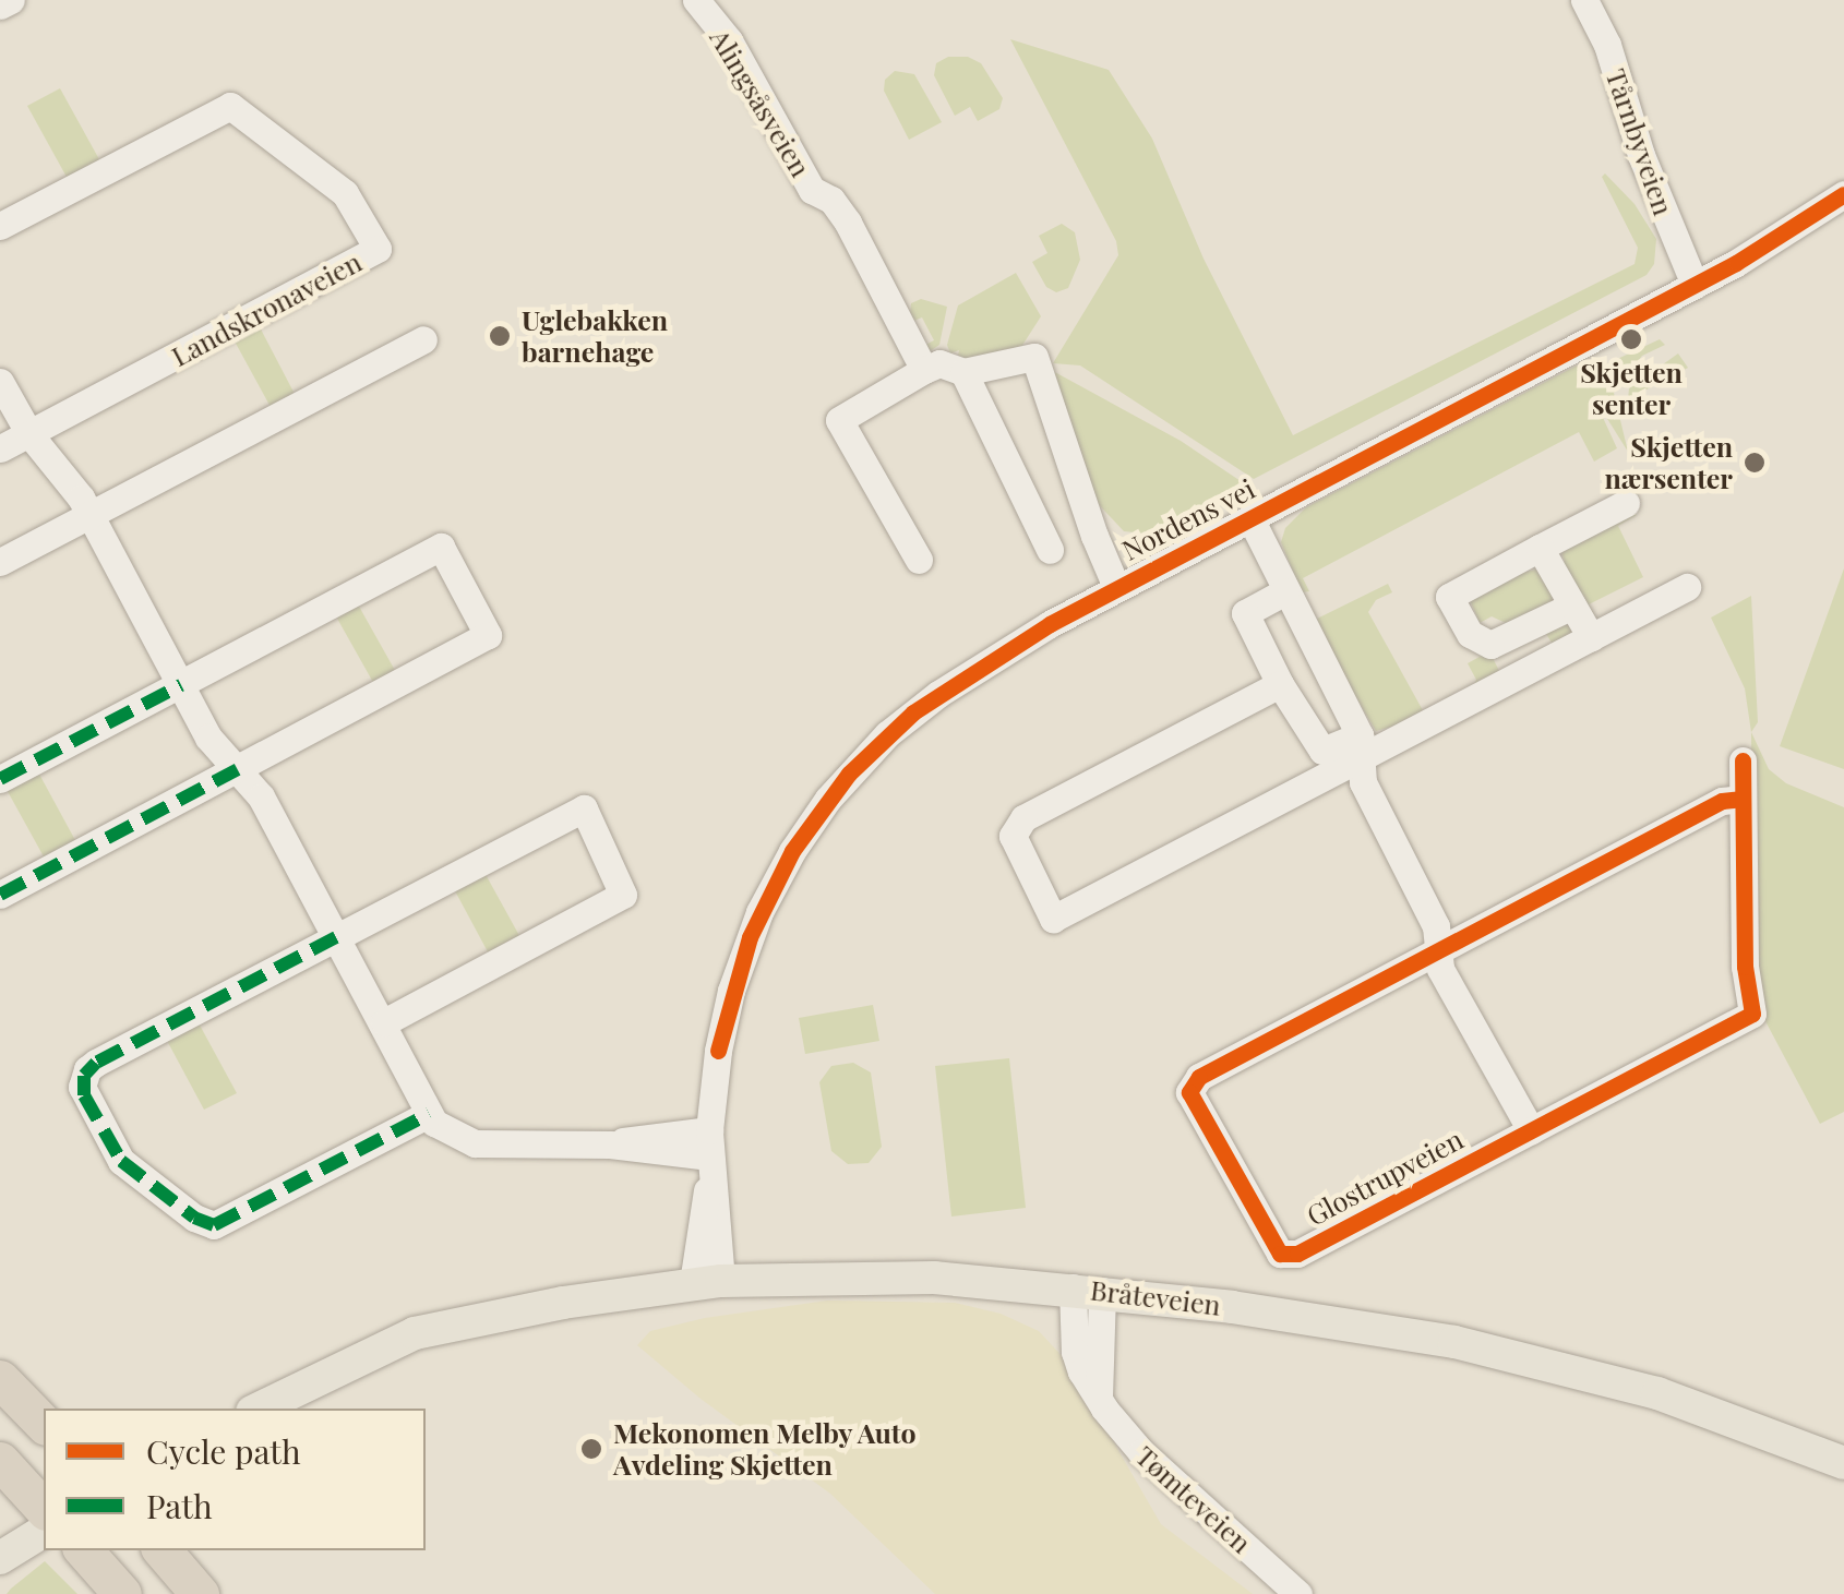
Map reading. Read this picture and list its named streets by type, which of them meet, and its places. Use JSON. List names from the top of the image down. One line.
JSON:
{"streets":{"main road":["Bråteveien"],"street":["Alingsåsveien","Tårnbyveien","Landskronaveien","Nordens vei","Glostrupveien","Tømteveien"]},"crossings":[["Tårnbyveien","Nordens vei"],["Nordens vei","Bråteveien"],["Bråteveien","Tømteveien"]],"places":["Uglebakken barnehage","Skjetten senter","Skjetten nærsenter","Mekonomen Melby Auto Avdeling Skjetten"],"legend":["Cycle path","Path"]}
